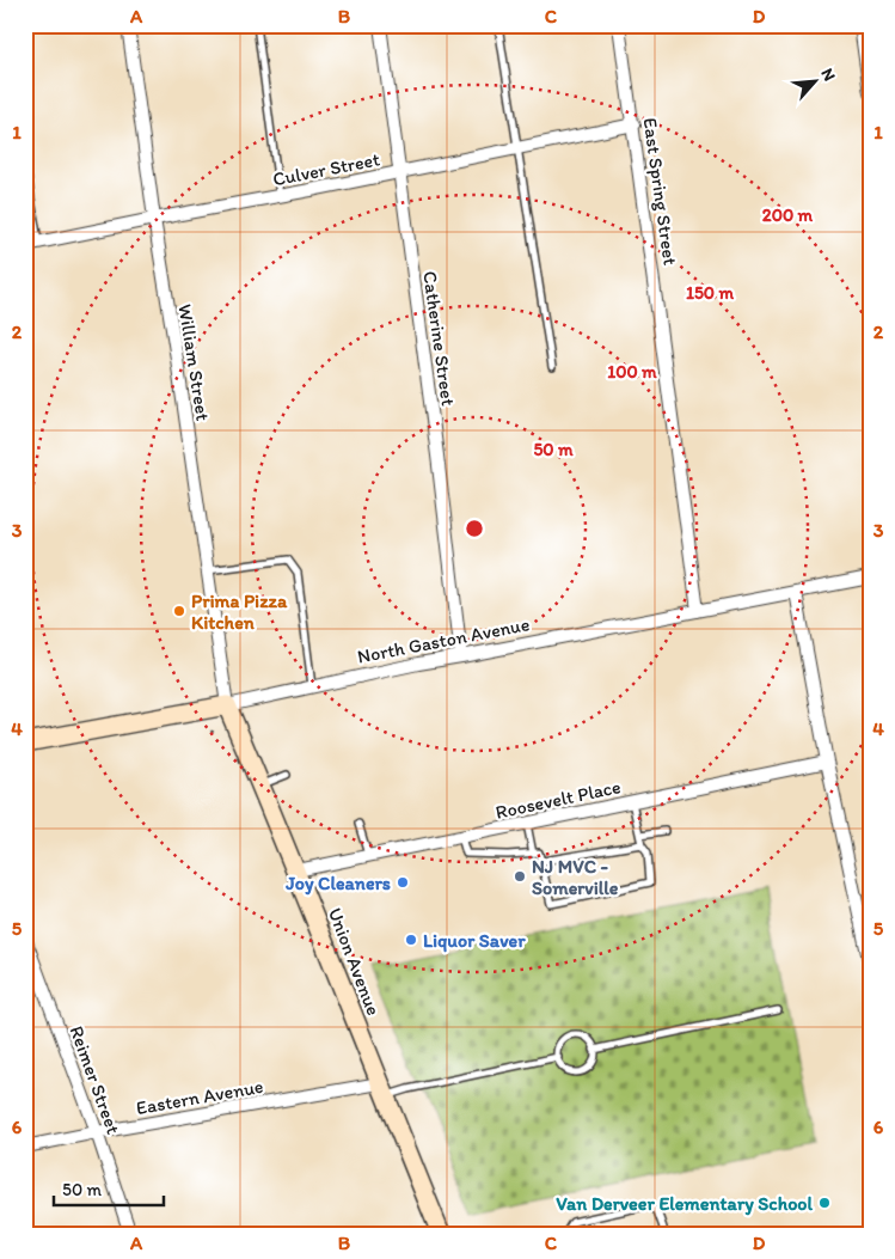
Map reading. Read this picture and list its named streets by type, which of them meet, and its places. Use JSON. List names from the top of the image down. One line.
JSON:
{"streets":{"street":["Culver Street","East Spring Street","Catherine Street","William Street","North Gaston Avenue","Roosevelt Place","Union Avenue","Reimer Street","Eastern Avenue"]},"crossings":[["Culver Street","East Spring Street"],["Culver Street","Catherine Street"],["Culver Street","William Street"],["East Spring Street","North Gaston Avenue"],["Catherine Street","North Gaston Avenue"],["William Street","North Gaston Avenue"],["William Street","Union Avenue"],["North Gaston Avenue","Union Avenue"],["Roosevelt Place","Union Avenue"],["Union Avenue","Eastern Avenue"],["Reimer Street","Eastern Avenue"]],"places":["Prima Pizza Kitchen","NJ MVC - Somerville","Joy Cleaners","Liquor Saver","Van Derveer Elementary School"],"scale_bar":"50 m","north":"top right","grid":{"columns":["A","B","C","D"],"rows":["1","2","3","4","5","6"]},"rings":["200 m","150 m","100 m","50 m"]}
